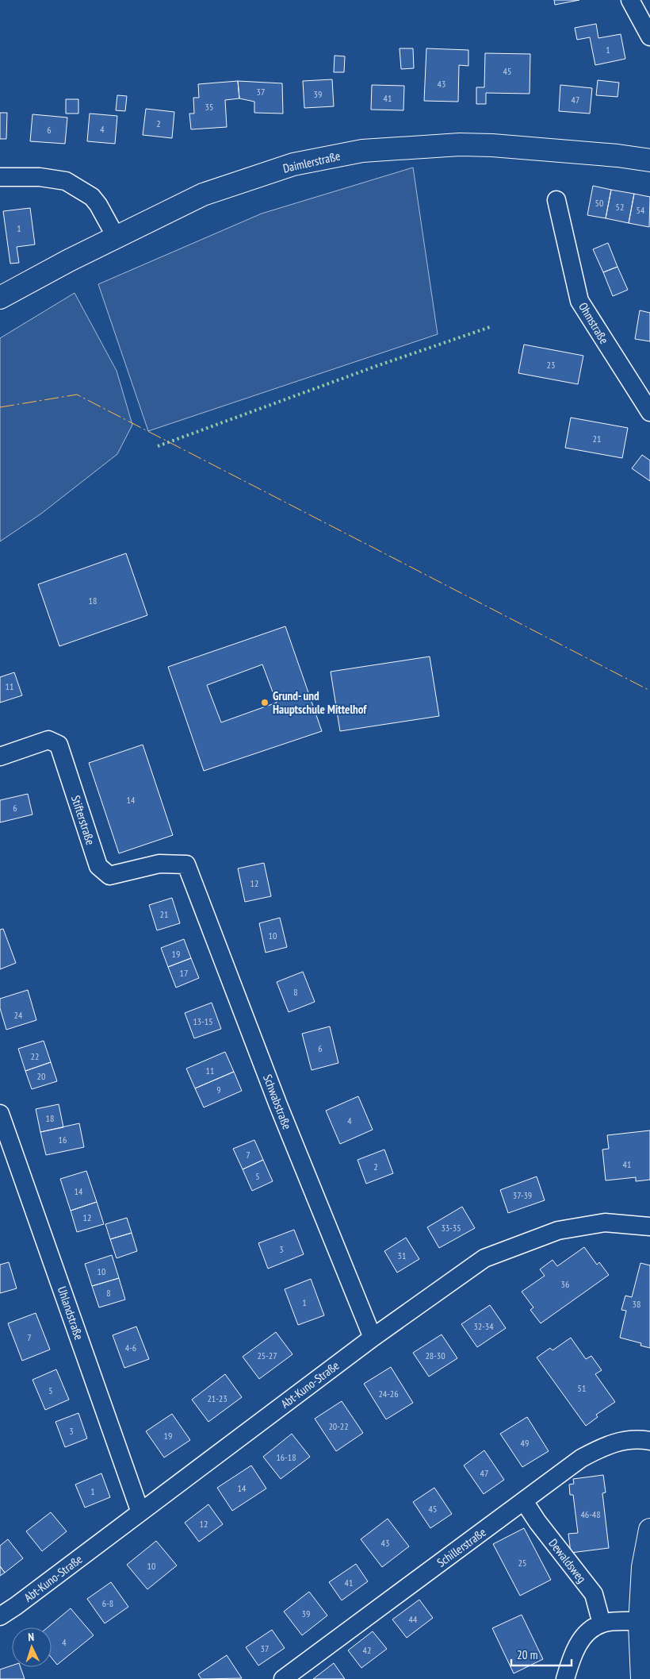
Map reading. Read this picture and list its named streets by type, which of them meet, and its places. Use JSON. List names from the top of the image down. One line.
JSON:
{"streets":{"main road":["Daimlerstraße"],"street":["Ohmstraße","Stifterstraße","Schwabstraße","Uhlandstraße","Abt-Kuno-Straße","Schillerstraße","Dewaldsweg"]},"crossings":[["Stifterstraße","Schwabstraße"],["Schwabstraße","Abt-Kuno-Straße"],["Uhlandstraße","Abt-Kuno-Straße"],["Schillerstraße","Dewaldsweg"]],"places":["Grund- und Hauptschule Mittelhof"],"house_numbers":["1","45","43","37","39","41","47","35","2","4","6","50","52","54","1","23","21","18","11","14","6","12","21","10","19","17","8","24","13-15","6","22","11","20","9","18","4","16","7","41","2","5","14","37-39","12","33-35","3","31","10","36","8","1","38","32-34","7","4-6","25-27","28-30","51","5","24-26","21-23","20-22","3","19","49","16-18","47","14","1","45","46-48","12","43","25","10","41","6-8","39","44","4","37","42"],"scale_bar":"20 m","north":"top"}
